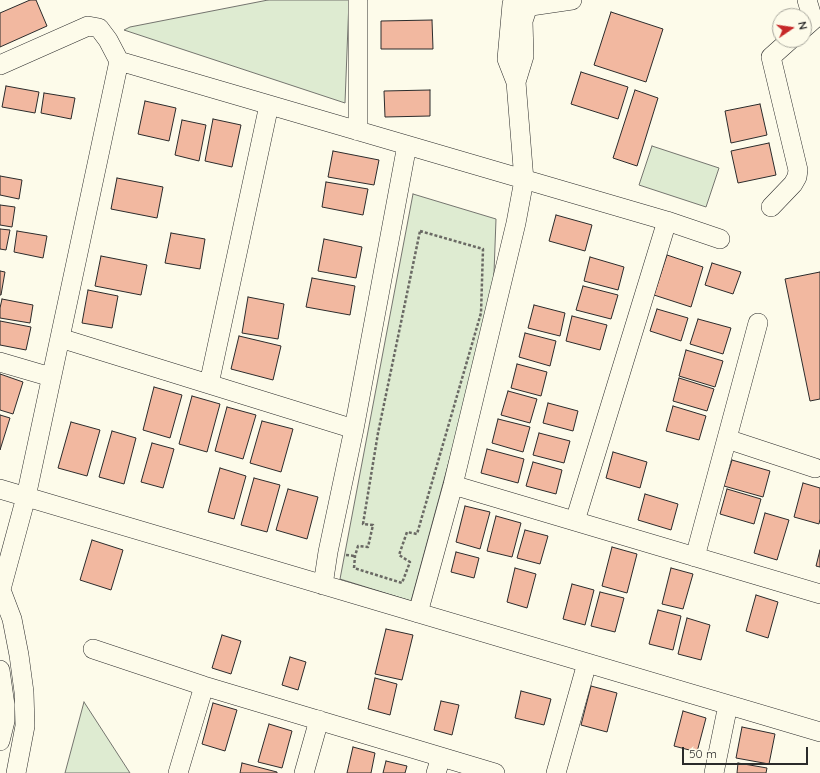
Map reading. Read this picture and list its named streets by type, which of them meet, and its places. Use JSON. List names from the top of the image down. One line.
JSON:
{"scale_bar":"50 m","north":"right"}
